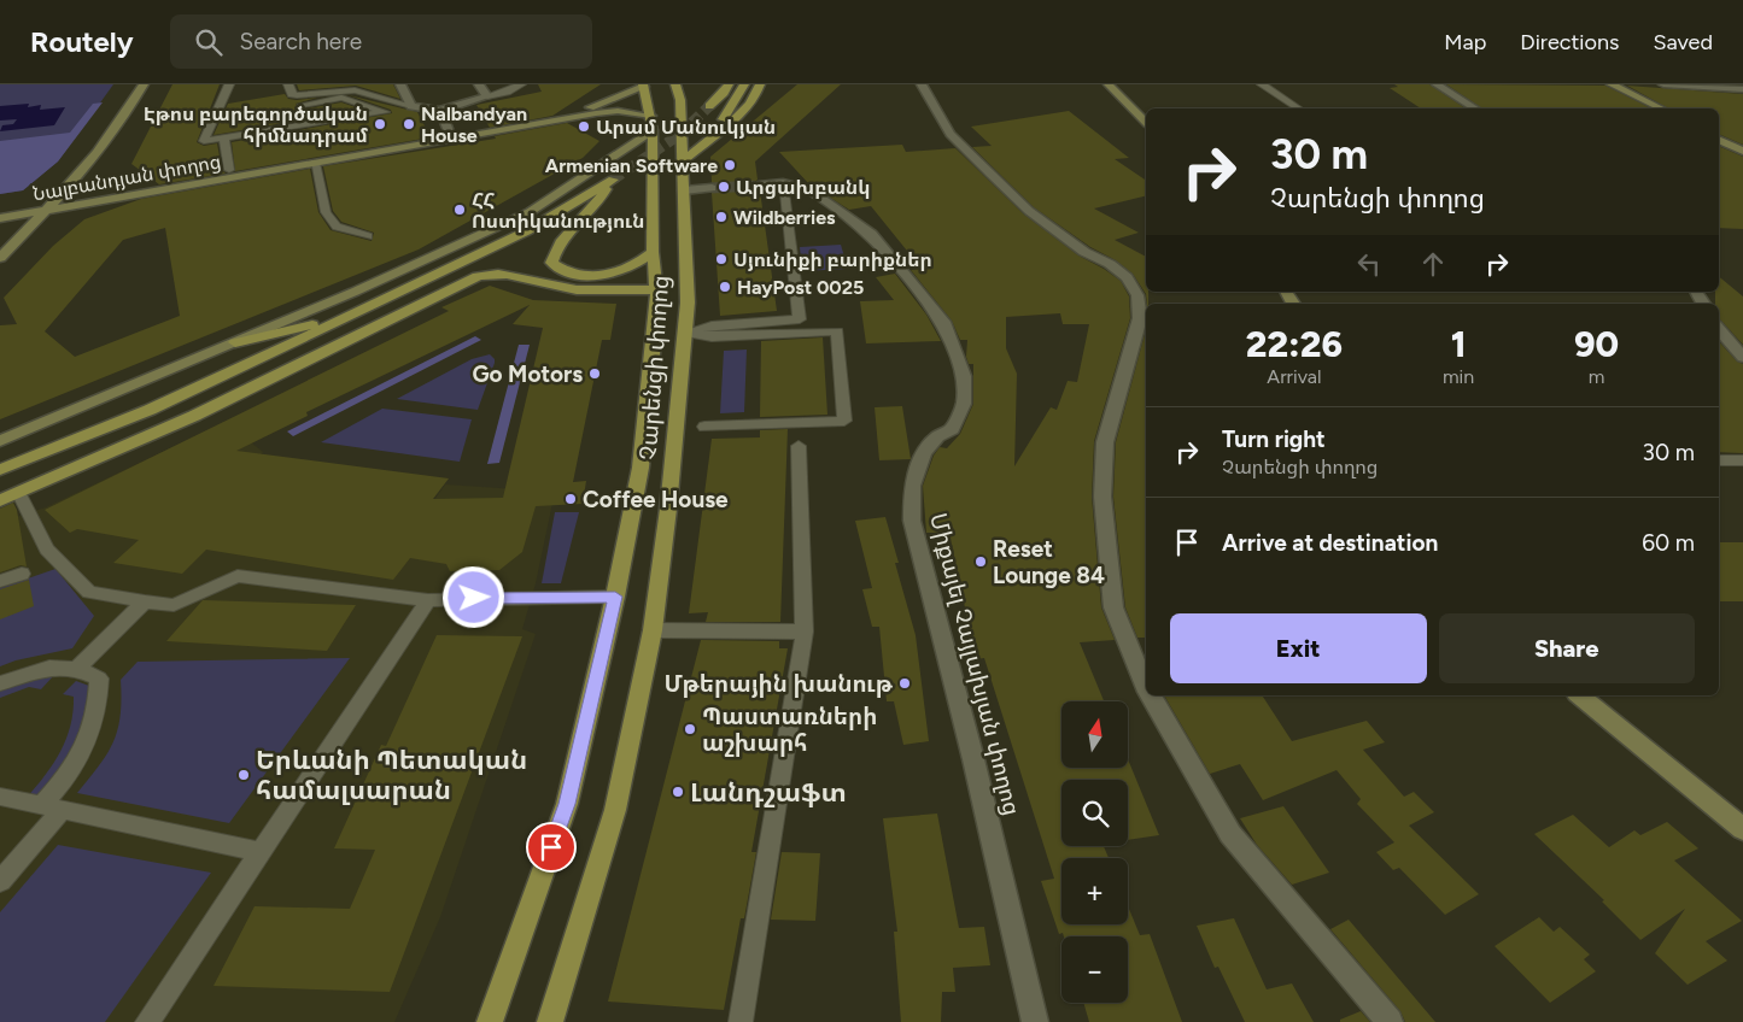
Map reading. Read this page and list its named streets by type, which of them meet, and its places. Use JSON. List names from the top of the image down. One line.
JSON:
{"streets":{"main road":["Նալբանդյան փողոց","Չարենցի փողոց"],"street":["Միքայել Չայլախյան փողոց"]},"crossings":[["Նալբանդյան փողոց","Չարենցի փողոց"]],"places":["Էթոս բարեգործական հիմնադրամ","Nalbandyan House","Արամ Մանուկյան","Armenian Software","Արցախբանկ","ՀՀ Ոստիկանություն","Wildberries","Սյունիքի բարիքներ","HayPost 0025","Go Motors","Coffee House","Reset Lounge 84","Մթերային խանութ","Պաստառների աշխարհ","Երևանի Պետական համալսարան","Լանդշաֆտ"],"north":"top","page":{"header":"Routely","search":"Search here","nav":["Map","Directions","Saved"],"turn":["30 m","Չարենցի փողոց"],"eta":["22:26","Arrival","1","min","90","m"],"list":[{"name":"Turn right","note":"Չարենցի փողոց","value":"30 m"},{"name":"Arrive at destination","value":"60 m"}],"buttons":["Exit","Share"],"map_buttons":["+","−"]}}
